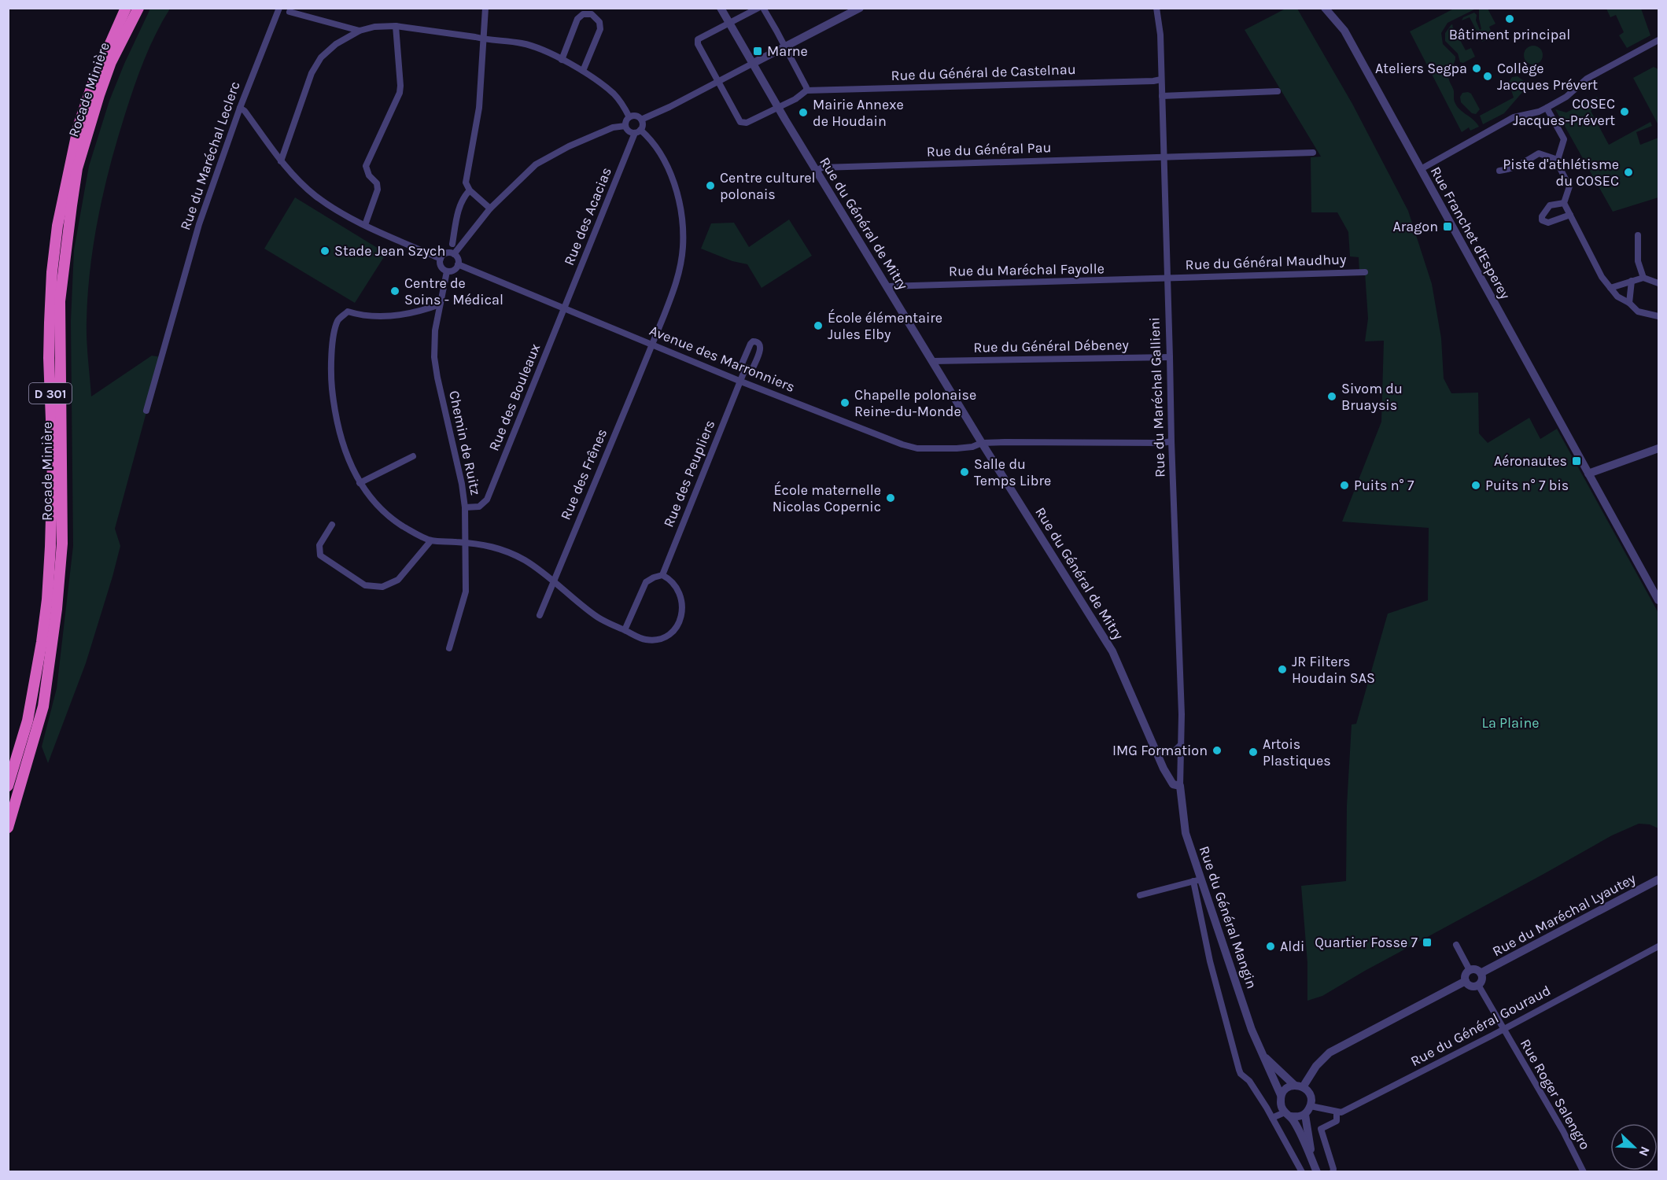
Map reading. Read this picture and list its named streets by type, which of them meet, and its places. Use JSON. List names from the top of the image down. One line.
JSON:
{"streets":{"highway":["Rocade Minière","D 301"],"street":["Rue du Général de Castelnau","Rue du Général Pau","Rue du Maréchal Leclerc","Rue des Acacias","Rue du Général de Mitry","Rue Franchet d'Esperey","Rue du Général Maudhuy","Rue du Maréchal Fayolle","Rue du Général Débeney","Avenue des Marronniers","Rue des Bouleaux","Rue du Maréchal Gallieni","Chemin de Ruitz","Rue des Peupliers","Rue des Frênes","Rue du Maréchal Lyautey","Rue du Général Mangin","Rue du Général Gouraud","Rue Roger Salengro"]},"crossings":[["Rue du Général de Castelnau","Rue du Maréchal Gallieni"],["Rue du Général Pau","Rue du Général de Mitry"],["Rue du Général Pau","Rue du Maréchal Gallieni"],["Rue des Acacias","Avenue des Marronniers"],["Rue des Acacias","Rue des Bouleaux"],["Rue des Acacias","Rue des Frênes"],["Rue du Général de Mitry","Rue du Maréchal Fayolle"],["Rue du Général de Mitry","Rue du Général Débeney"],["Rue du Général de Mitry","Avenue des Marronniers"],["Rue du Général de Mitry","Rue du Maréchal Gallieni"],["Rue du Général de Mitry","Rue du Général Mangin"],["Rue du Général Maudhuy","Rue du Maréchal Fayolle"],["Rue du Général Maudhuy","Rue du Maréchal Gallieni"],["Rue du Maréchal Fayolle","Rue du Maréchal Gallieni"],["Rue du Général Débeney","Rue du Maréchal Gallieni"],["Avenue des Marronniers","Rue des Bouleaux"],["Avenue des Marronniers","Rue du Maréchal Gallieni"],["Avenue des Marronniers","Chemin de Ruitz"],["Avenue des Marronniers","Rue des Peupliers"],["Avenue des Marronniers","Rue des Frênes"],["Rue des Bouleaux","Chemin de Ruitz"],["Rue du Maréchal Gallieni","Rue du Général Mangin"],["Rue du Général Gouraud","Rue Roger Salengro"]],"parks":["La Plaine"],"places":{"other":["Bâtiment principal","Ateliers Segpa","Collège Jacques Prévert","COSEC Jacques-Prévert","Mairie Annexe de Houdain","Piste d'athlétisme du COSEC","Centre culturel polonais","Stade Jean Szych","Centre de Soins - Médical","École élémentaire Jules Elby","Sivom du Bruaysis","Chapelle polonaise Reine-du-Monde","Salle du Temps Libre","Puits n° 7","Puits n° 7 bis","École maternelle Nicolas Copernic","JR Filters Houdain SAS","IMG Formation","Artois Plastiques","Aldi"],"transit":["Marne","Aragon","Aéronautes","Quartier Fosse 7"]},"north":"bottom right"}
